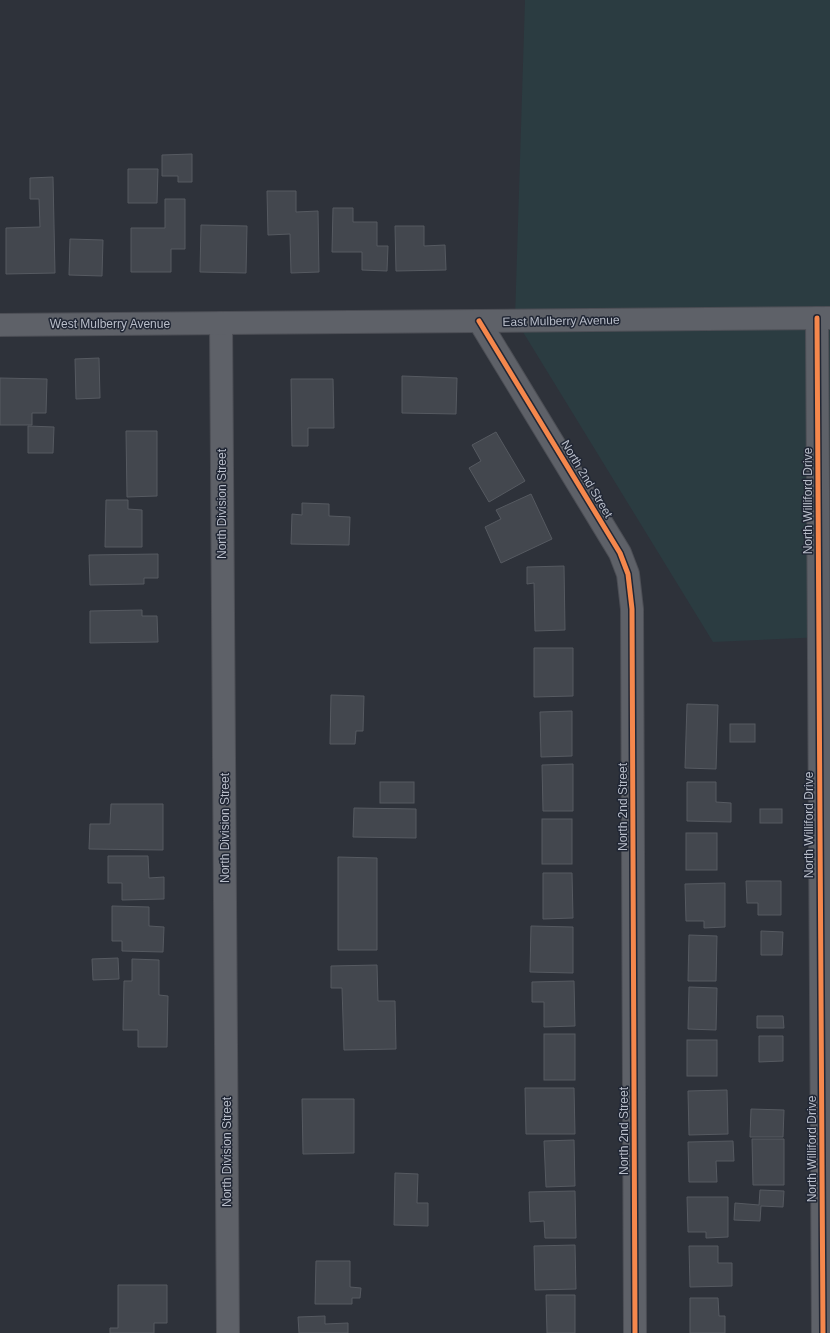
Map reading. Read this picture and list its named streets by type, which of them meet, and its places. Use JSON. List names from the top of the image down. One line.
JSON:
{"streets":{"street":["East Mulberry Avenue","West Mulberry Avenue","North 2nd Street","North Williford Drive","North Division Street"]},"crossings":[["East Mulberry Avenue","West Mulberry Avenue"],["East Mulberry Avenue","North 2nd Street"],["East Mulberry Avenue","North Williford Drive"],["East Mulberry Avenue","North Division Street"],["West Mulberry Avenue","North Division Street"]]}
